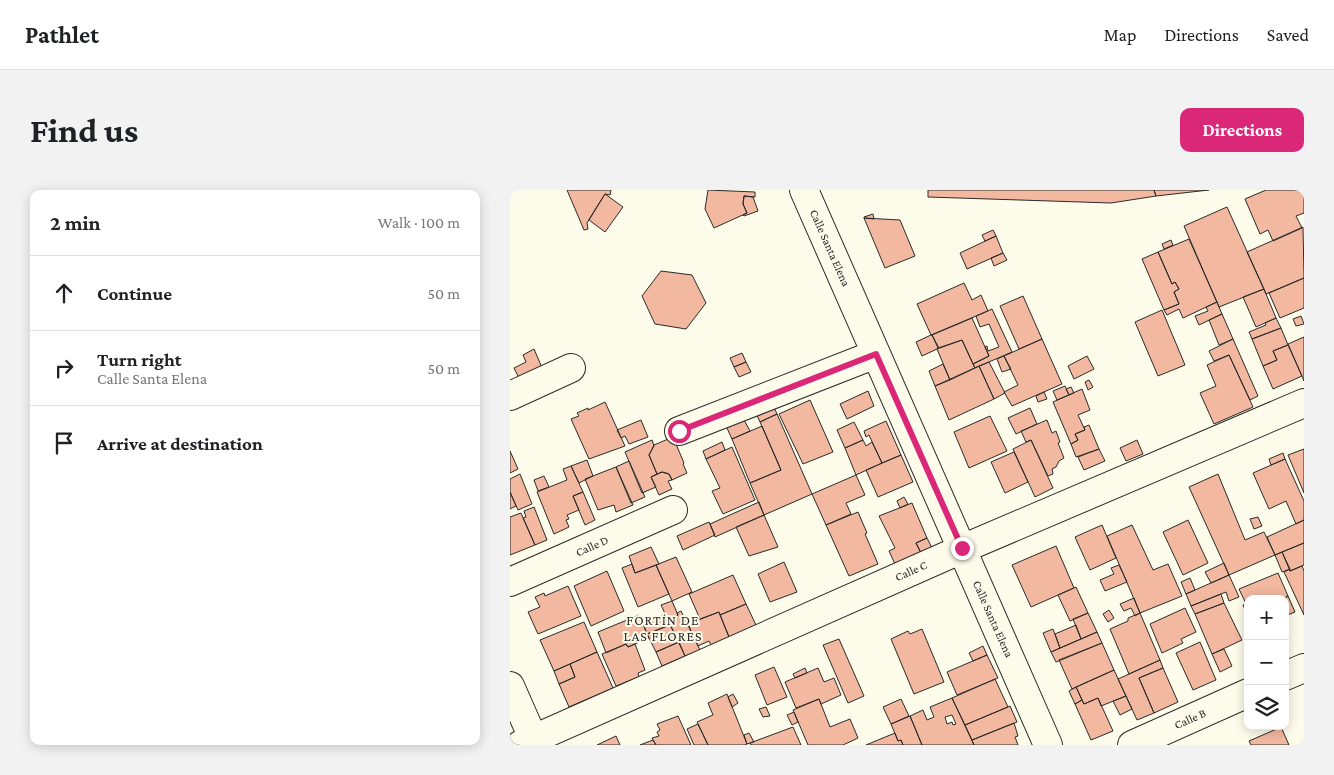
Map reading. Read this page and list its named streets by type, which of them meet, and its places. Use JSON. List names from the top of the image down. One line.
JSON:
{"streets":{"street":["Calle Santa Elena","Calle D","Calle C","Calle B"]},"crossings":[["Calle Santa Elena","Calle C"]],"districts":["FORTÍN DE LAS FLORES"],"page":{"header":"Pathlet","nav":["Map","Directions","Saved"],"buttons":"Directions","title":"Find us","heading":["2 min","Walk · 100 m"],"list":[["Continue","50 m"],["Turn right","Calle Santa Elena","50 m"],"Arrive at destination"],"map_buttons":["+","−"]}}
